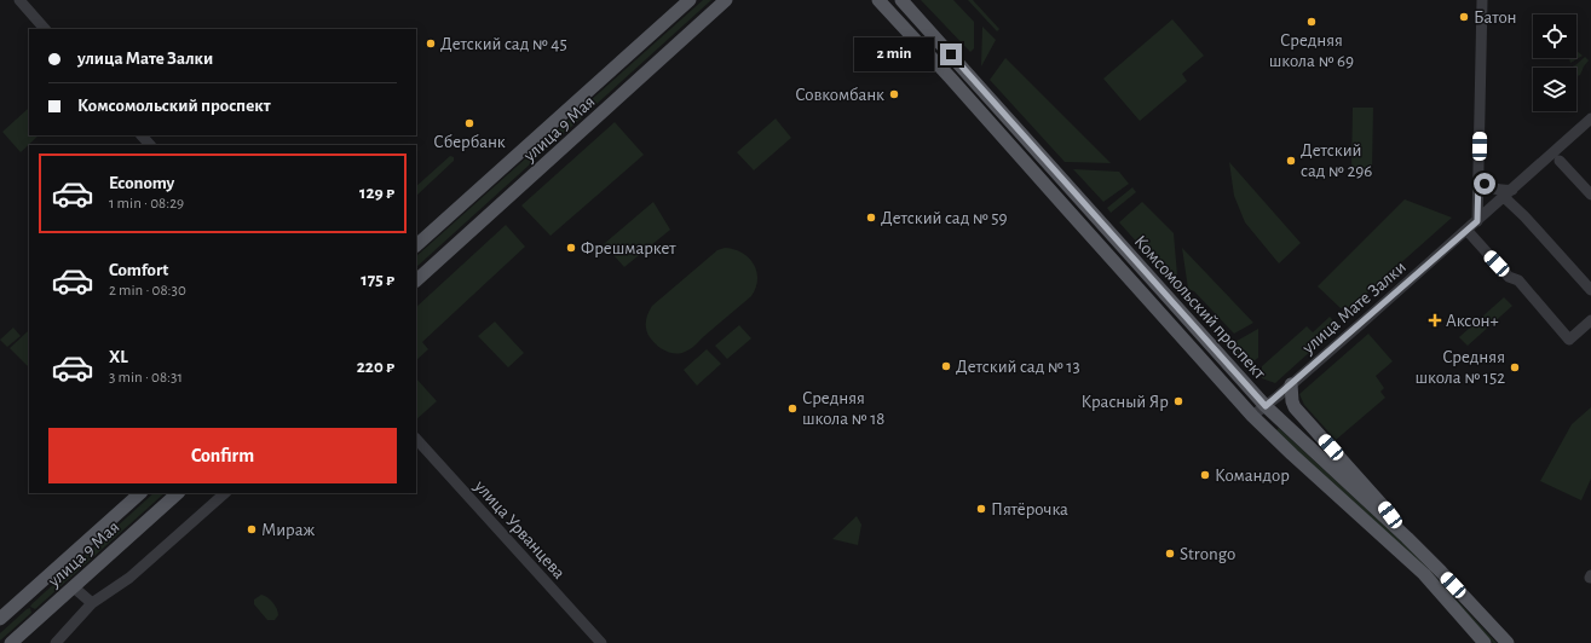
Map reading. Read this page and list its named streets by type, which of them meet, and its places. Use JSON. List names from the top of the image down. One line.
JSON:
{"streets":{"main road":["улица 9 Мая","Комсомольский проспект"],"street":["улица Мате Залки","улица Урванцева"]},"crossings":[["Комсомольский проспект","улица Мате Залки"]],"places":{"other":["Батон","Средняя школа № 69","Детский сад № 45","Совкомбанк","Сбербанк","Детский сад № 296","Детский сад № 59","Фрешмаркет","Детский сад № 13","Средняя школа № 152","Красный Яр","Средняя школа № 18","Командор","Пятёрочка","Мираж","Strongo"],"health":["Аксон+"]},"page":{"banner":["улица Мате Залки","Комсомольский проспект"],"bubble":"2 min","list":[{"name":"Economy","note":"1 min · 08:29","value":"129 ₽"},{"name":"Comfort","note":"2 min · 08:30","value":"175 ₽"},{"name":"XL","note":"3 min · 08:31","value":"220 ₽"}],"buttons":"Confirm"}}
